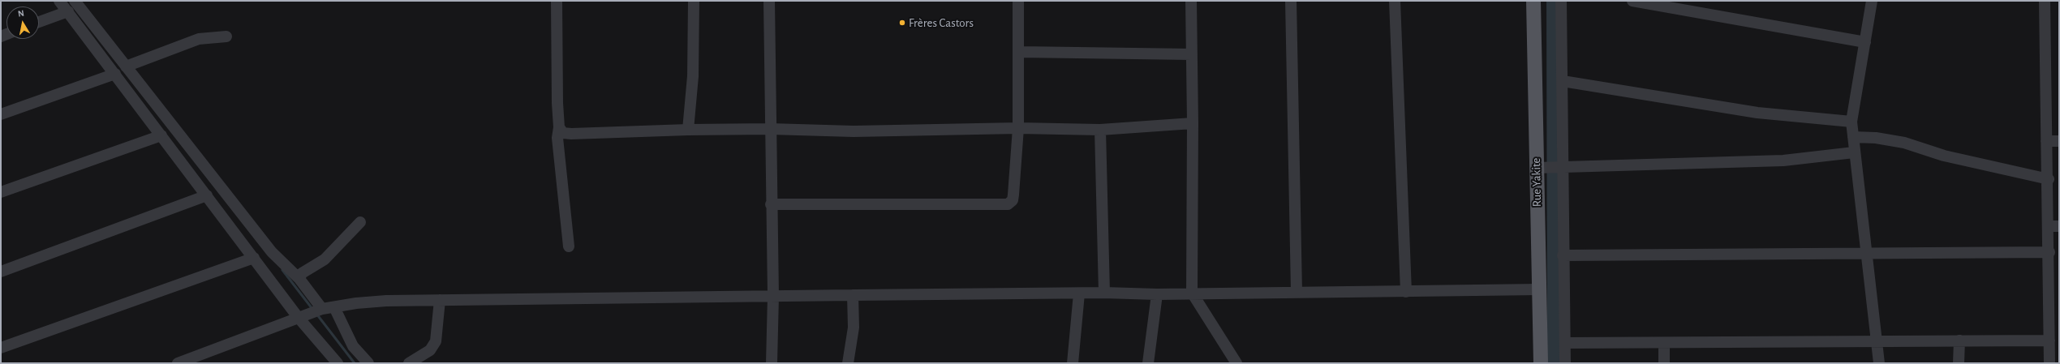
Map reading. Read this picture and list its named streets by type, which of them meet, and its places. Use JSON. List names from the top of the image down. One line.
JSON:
{"streets":{"main road":["Rue Yakite"]},"places":["Frères Castors"],"north":"top"}
